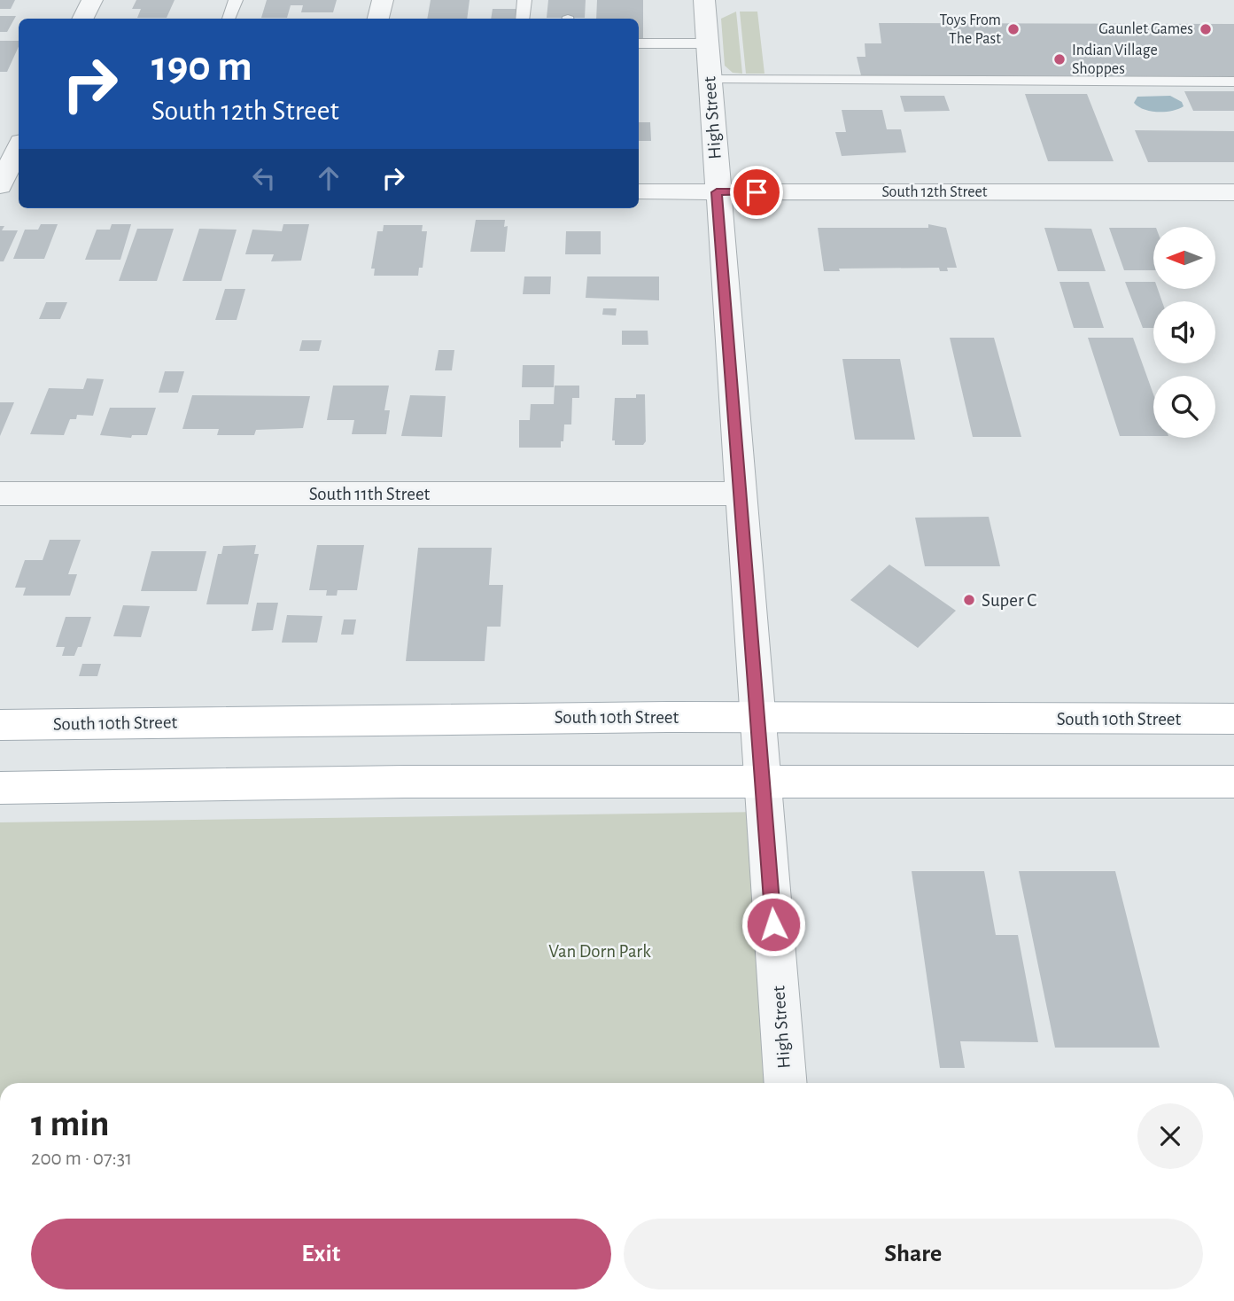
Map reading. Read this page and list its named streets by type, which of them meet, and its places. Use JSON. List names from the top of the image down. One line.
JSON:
{"streets":{"main road":["South 10th Street"],"street":["High Street","South 12th Street","South 11th Street"]},"crossings":[["High Street","South 12th Street"],["High Street","South 11th Street"],["High Street","South 10th Street"]],"parks":["Van Dorn Park"],"places":["Toys From The Past","Gaunlet Games","Indian Village Shoppes","Super C"],"north":"left","page":{"turn":["190 m","South 12th Street"],"heading":["1 min","200 m · 07:31"],"buttons":["Exit","Share"]}}
